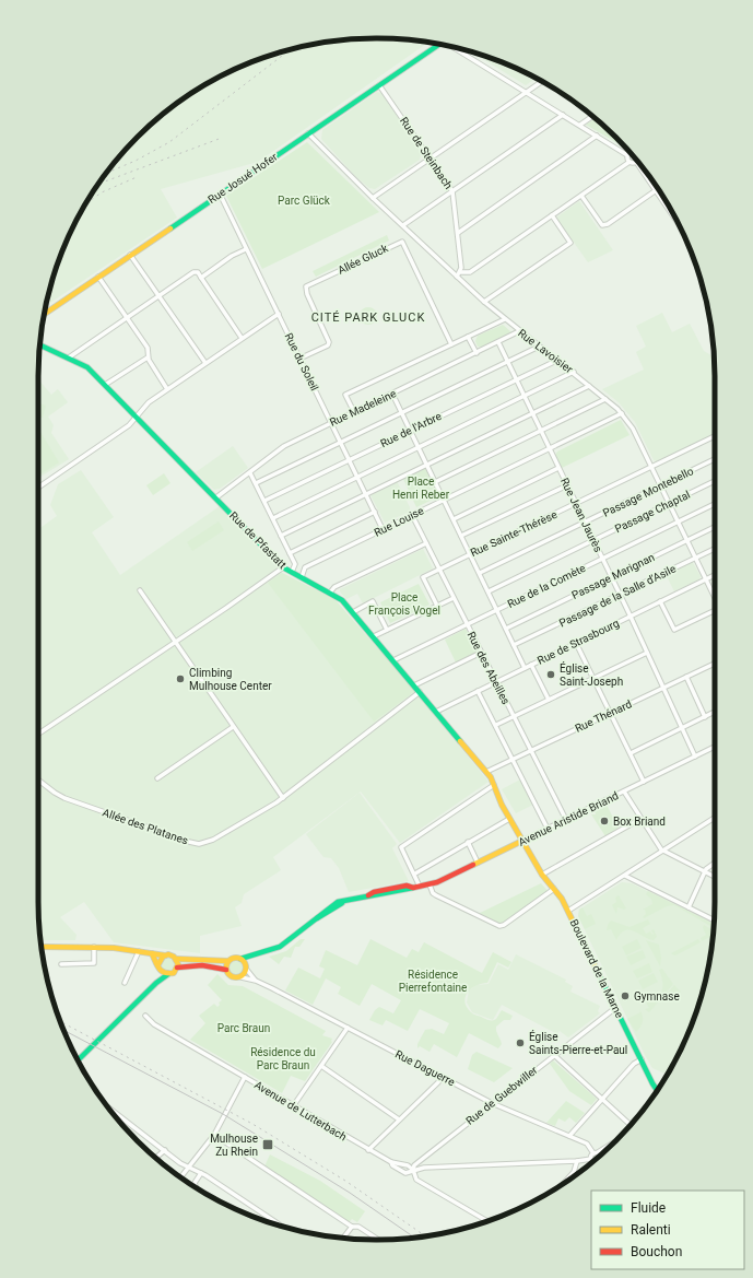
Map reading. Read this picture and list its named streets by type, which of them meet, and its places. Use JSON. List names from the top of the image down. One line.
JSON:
{"streets":{"main road":["Rue Josué Hofer","Rue de Pfastatt","Avenue Aristide Briand","Boulevard de la Marne"],"street":["Rue de Steinbach","Allée Gluck","Rue Lavoisier","Rue du Soleil","Rue Madeleine","Rue de l'Arbre","Passage Montebello","Passage Chaptal","Rue Jean Jaurès","Rue Louise","Rue Sainte-Thérèse","Passage Marignan","Rue de la Comète","Passage de la Salle d'Asile","Rue de Strasbourg","Rue des Abeilles","Rue Thénard","Allée des Platanes","Rue Daguerre","Rue de Guebwiller","Avenue de Lutterbach"]},"crossings":[["Rue de Steinbach","Rue Josué Hofer"],["Rue Josué Hofer","Rue Lavoisier"],["Rue Josué Hofer","Rue du Soleil"],["Allée Gluck","Rue du Soleil"],["Rue Lavoisier","Rue Madeleine"],["Rue Lavoisier","Rue de l'Arbre"],["Rue Lavoisier","Passage Montebello"],["Rue Lavoisier","Passage Chaptal"],["Rue Lavoisier","Rue Louise"],["Rue Lavoisier","Rue Sainte-Thérèse"],["Rue Lavoisier","Passage Marignan"],["Rue Lavoisier","Rue de la Comète"],["Rue Lavoisier","Passage de la Salle d'Asile"],["Rue Lavoisier","Rue de Strasbourg"],["Rue du Soleil","Rue Madeleine"],["Rue du Soleil","Rue de l'Arbre"],["Rue du Soleil","Rue Louise"],["Rue Madeleine","Rue Jean Jaurès"],["Rue Madeleine","Rue de Pfastatt"],["Rue de l'Arbre","Rue Jean Jaurès"],["Passage Montebello","Rue Jean Jaurès"],["Passage Chaptal","Rue Jean Jaurès"],["Rue Jean Jaurès","Rue Louise"],["Rue Jean Jaurès","Rue Sainte-Thérèse"],["Rue Jean Jaurès","Passage Marignan"],["Rue Jean Jaurès","Rue de la Comète"],["Rue Jean Jaurès","Passage de la Salle d'Asile"],["Rue Jean Jaurès","Rue de Strasbourg"],["Rue Jean Jaurès","Rue Thénard"],["Rue Jean Jaurès","Avenue Aristide Briand"],["Rue Louise","Rue de Pfastatt"],["Rue Louise","Rue des Abeilles"],["Rue Sainte-Thérèse","Rue des Abeilles"],["Rue de Pfastatt","Rue de la Comète"],["Rue de Pfastatt","Rue de Strasbourg"],["Rue de Pfastatt","Rue Thénard"],["Rue de Pfastatt","Avenue Aristide Briand"],["Rue de Pfastatt","Allée des Platanes"],["Rue de Pfastatt","Boulevard de la Marne"],["Rue de la Comète","Rue des Abeilles"],["Rue de Strasbourg","Rue des Abeilles"],["Rue des Abeilles","Rue Thénard"],["Rue des Abeilles","Avenue Aristide Briand"],["Avenue Aristide Briand","Rue Daguerre"],["Boulevard de la Marne","Rue de Guebwiller"],["Rue Daguerre","Rue de Guebwiller"],["Rue de Guebwiller","Avenue de Lutterbach"]],"districts":["CITÉ PARK GLUCK"],"parks":["Parc Glück","Place Henri Reber","Place François Vogel","Résidence Pierrefontaine","Parc Braun","Résidence du Parc Braun"],"places":{"other":["Église Saint-Joseph","Climbing Mulhouse Center","Box Briand","Gymnase","Église Saints-Pierre-et-Paul"],"transit":["Mulhouse Zu Rhein"]},"legend":["Fluide","Ralenti","Bouchon"]}
